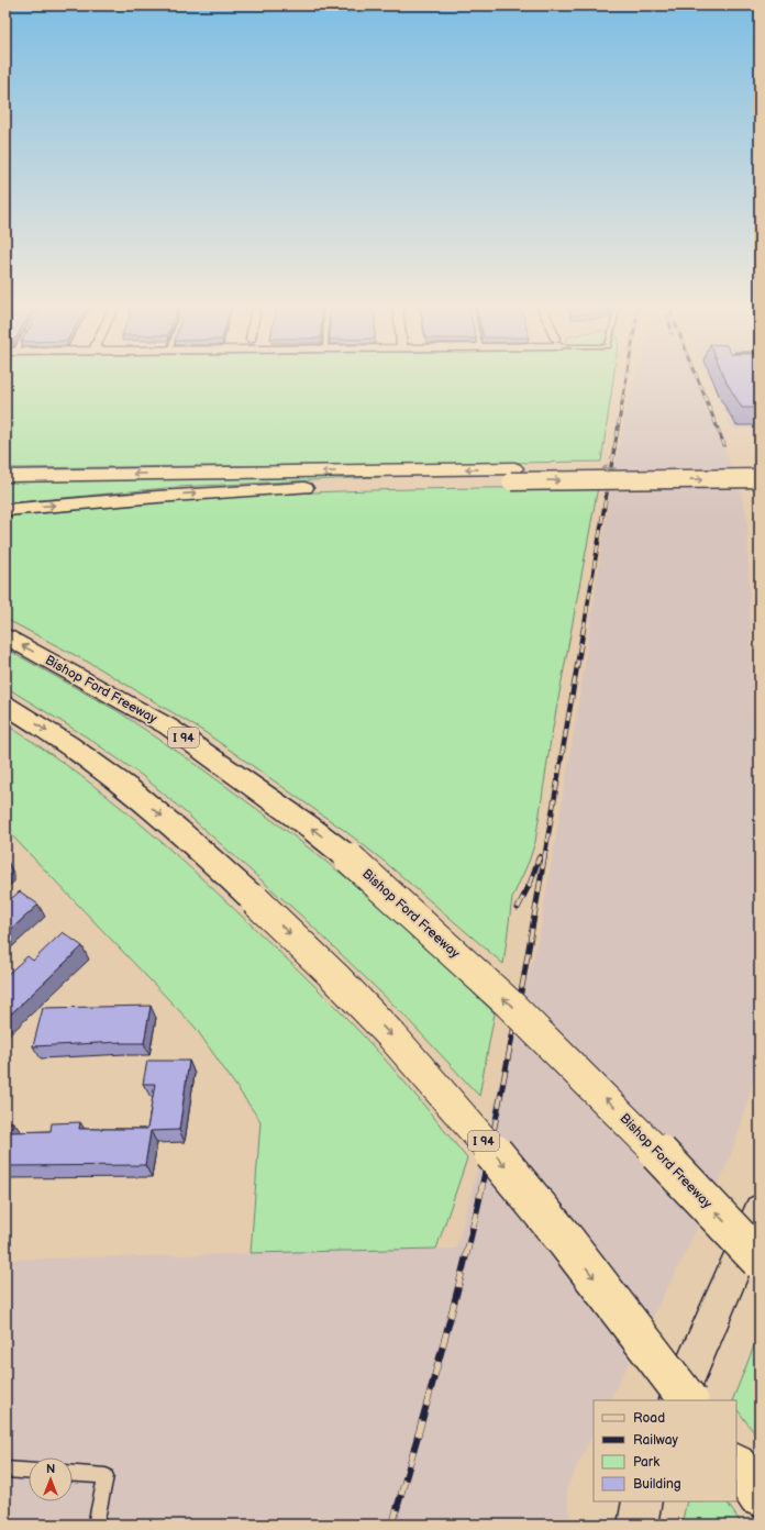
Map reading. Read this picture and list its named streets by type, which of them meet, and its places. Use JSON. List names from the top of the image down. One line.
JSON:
{"streets":{"highway":["Bishop Ford Freeway","I 94"]},"legend":["Road","Railway","Park","Building"],"north":"top"}
